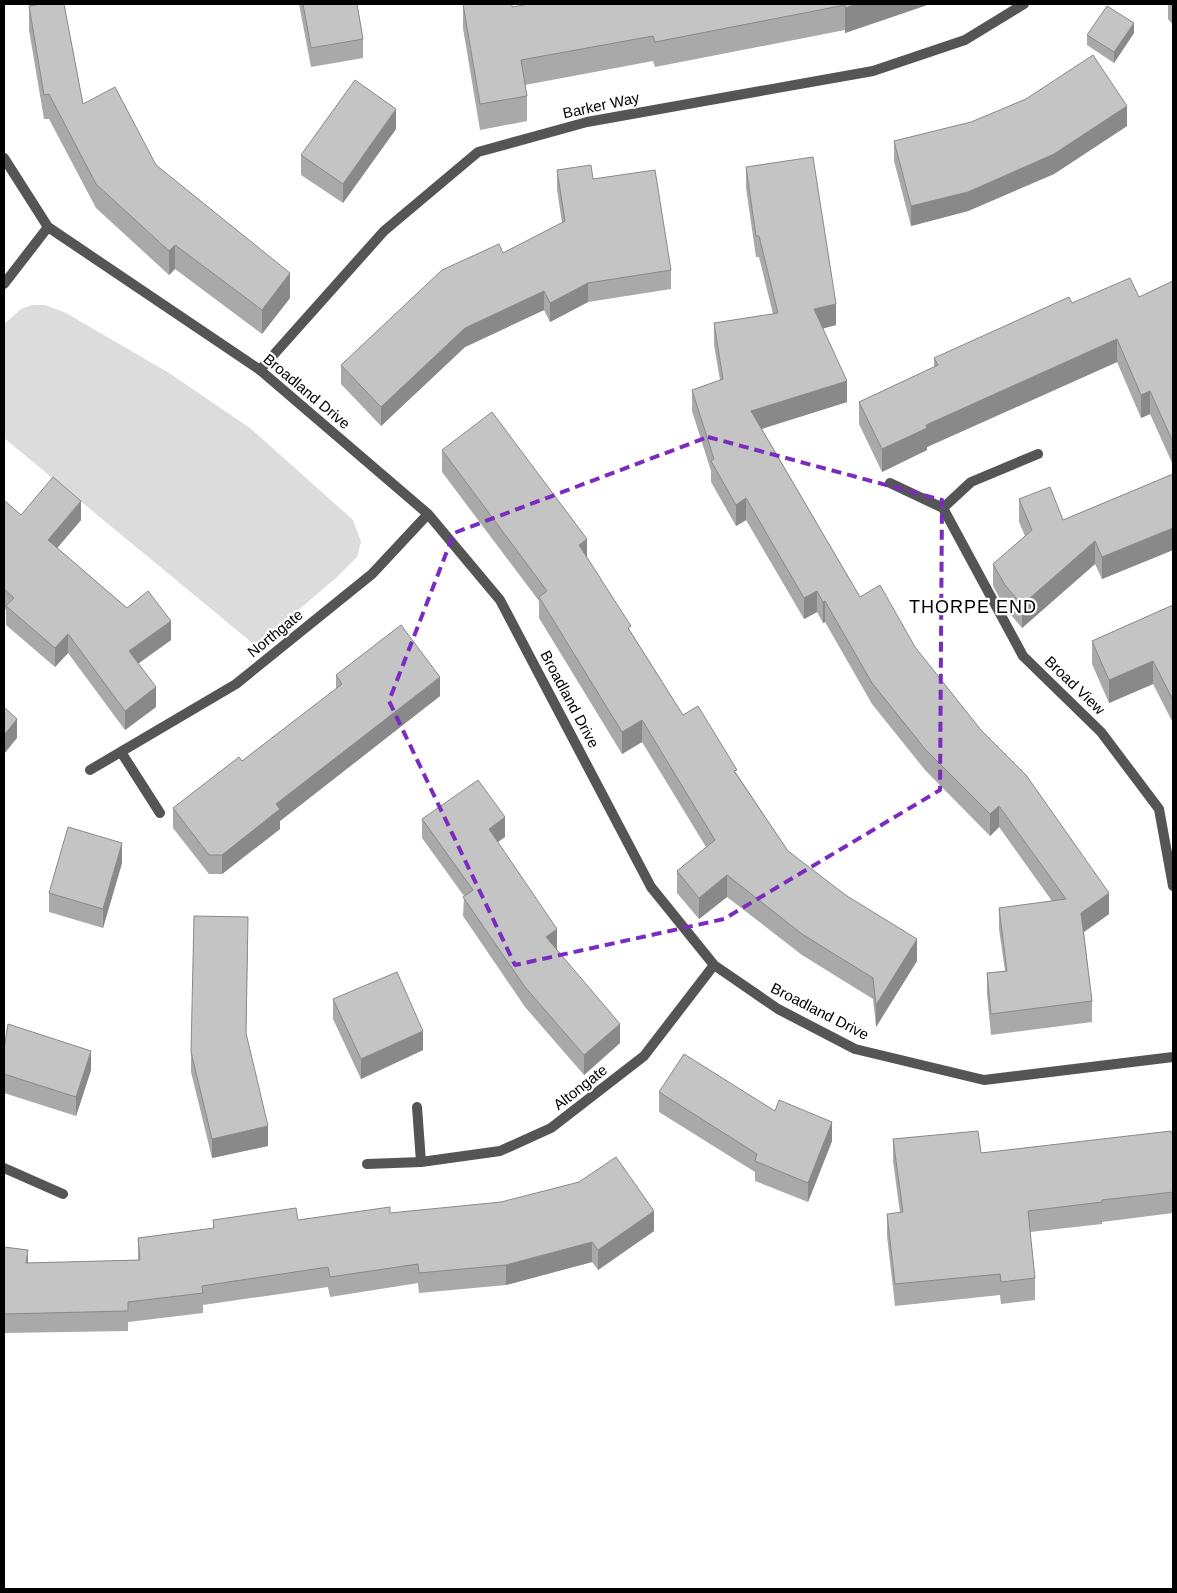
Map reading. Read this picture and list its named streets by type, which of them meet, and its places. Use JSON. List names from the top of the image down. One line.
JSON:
{"streets":{"street":["Barker Way","Broadland Drive","Northgate","Broad View","Altongate"]},"crossings":[["Barker Way","Broadland Drive"],["Broadland Drive","Northgate"],["Broadland Drive","Altongate"]],"districts":["THORPE END"]}
